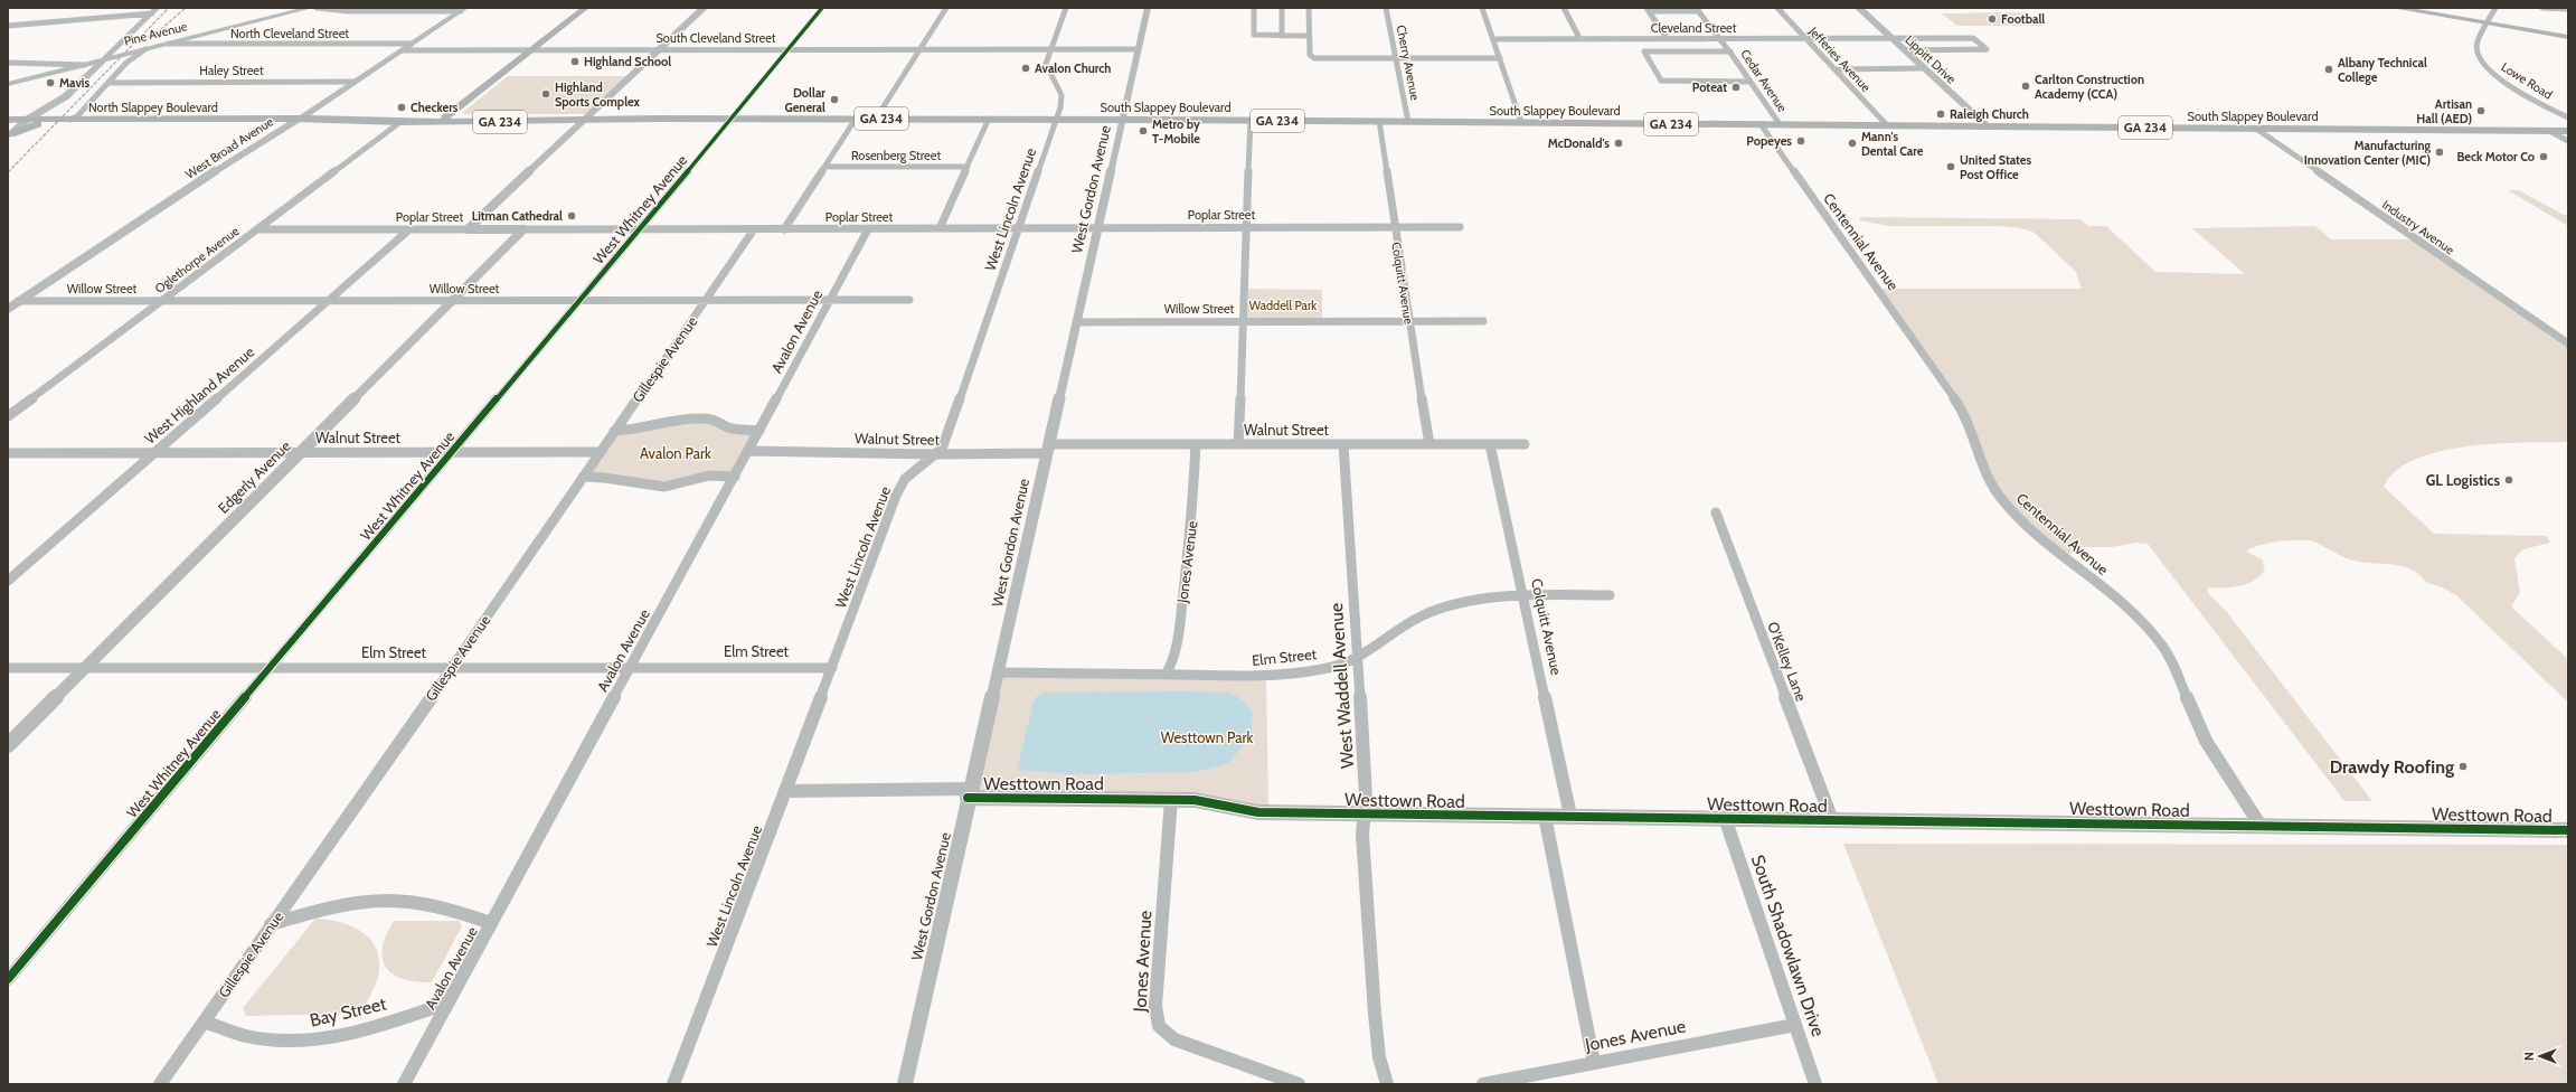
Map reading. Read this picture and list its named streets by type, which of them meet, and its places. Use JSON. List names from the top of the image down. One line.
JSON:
{"streets":{"main road":["Pine Avenue","North Slappey Boulevard","South Slappey Boulevard","GA 234","West Broad Avenue"],"street":["Cleveland Street","North Cleveland Street","South Cleveland Street","Jefferies Avenue","Lippitt Drive","Cherry Avenue","Haley Street","Cedar Avenue","Lowe Road","Rosenberg Street","West Gordon Avenue","West Whitney Avenue","West Lincoln Avenue","Poplar Street","Industry Avenue","Centennial Avenue","Oglethorpe Avenue","Colquitt Avenue","Willow Street","Avalon Avenue","Gillespie Avenue","West Highland Avenue","Walnut Street","Edgerly Avenue","Jones Avenue","Elm Street","O'Kelley Lane","West Waddell Avenue","Westtown Road","South Shadowlawn Drive","Bay Street"]},"crossings":[["Cleveland Street","Jefferies Avenue"],["Cleveland Street","Lippitt Drive"],["Cleveland Street","Cedar Avenue"],["Pine Avenue","North Cleveland Street"],["North Cleveland Street","West Broad Avenue"],["South Cleveland Street","West Broad Avenue"],["South Cleveland Street","West Gordon Avenue"],["South Cleveland Street","West Whitney Avenue"],["South Cleveland Street","West Lincoln Avenue"],["Jefferies Avenue","South Slappey Boulevard"],["Lippitt Drive","South Slappey Boulevard"],["Cherry Avenue","South Slappey Boulevard"],["Haley Street","West Broad Avenue"],["Cedar Avenue","South Slappey Boulevard"],["North Slappey Boulevard","South Slappey Boulevard"],["North Slappey Boulevard","West Broad Avenue"],["North Slappey Boulevard","Oglethorpe Avenue"],["South Slappey Boulevard","West Gordon Avenue"],["South Slappey Boulevard","West Whitney Avenue"],["South Slappey Boulevard","West Lincoln Avenue"],["South Slappey Boulevard","Industry Avenue"],["South Slappey Boulevard","Centennial Avenue"],["South Slappey Boulevard","Colquitt Avenue"],["West Broad Avenue","Willow Street"],["West Gordon Avenue","Poplar Street"],["West Gordon Avenue","Willow Street"],["West Gordon Avenue","Walnut Street"],["West Gordon Avenue","Elm Street"],["West Gordon Avenue","Westtown Road"],["West Whitney Avenue","Poplar Street"],["West Whitney Avenue","Willow Street"],["West Whitney Avenue","Walnut Street"],["West Whitney Avenue","Elm Street"],["West Lincoln Avenue","Poplar Street"],["West Lincoln Avenue","Walnut Street"],["West Lincoln Avenue","Elm Street"],["Poplar Street","Oglethorpe Avenue"],["Poplar Street","Colquitt Avenue"],["Poplar Street","Avalon Avenue"],["Poplar Street","Gillespie Avenue"],["Poplar Street","West Highland Avenue"],["Poplar Street","Edgerly Avenue"],["Centennial Avenue","Westtown Road"],["Oglethorpe Avenue","Willow Street"],["Colquitt Avenue","Willow Street"],["Colquitt Avenue","Walnut Street"],["Colquitt Avenue","Elm Street"],["Colquitt Avenue","Westtown Road"],["Willow Street","Avalon Avenue"],["Willow Street","Gillespie Avenue"],["Willow Street","West Highland Avenue"],["Willow Street","Edgerly Avenue"],["Avalon Avenue","Walnut Street"],["Avalon Avenue","Elm Street"],["Avalon Avenue","Bay Street"],["Gillespie Avenue","Walnut Street"],["Gillespie Avenue","Elm Street"],["Gillespie Avenue","Bay Street"],["West Highland Avenue","Walnut Street"],["Walnut Street","Edgerly Avenue"],["Walnut Street","Jones Avenue"],["Walnut Street","West Waddell Avenue"],["Edgerly Avenue","Elm Street"],["Jones Avenue","Elm Street"],["Jones Avenue","Westtown Road"],["Jones Avenue","South Shadowlawn Drive"],["Elm Street","West Waddell Avenue"],["O'Kelley Lane","Westtown Road"],["West Waddell Avenue","Westtown Road"],["Westtown Road","South Shadowlawn Drive"]],"parks":["Waddell Park","Avalon Park","Westtown Park"],"places":["Football","Highland School","Avalon Church","Albany Technical College","Mavis","Carlton Construction Academy (CCA)","Poteat","Highland Sports Complex","Dollar General","Checkers","Artisan Hall (AED)","Raleigh Church","Metro by T-Mobile","Popeyes","McDonald's","Mann's Dental Care","Manufacturing Innovation Center (MIC)","Beck Motor Co","United States Post Office","Litman Cathedral","GL Logistics","Drawdy Roofing"],"north":"left"}
